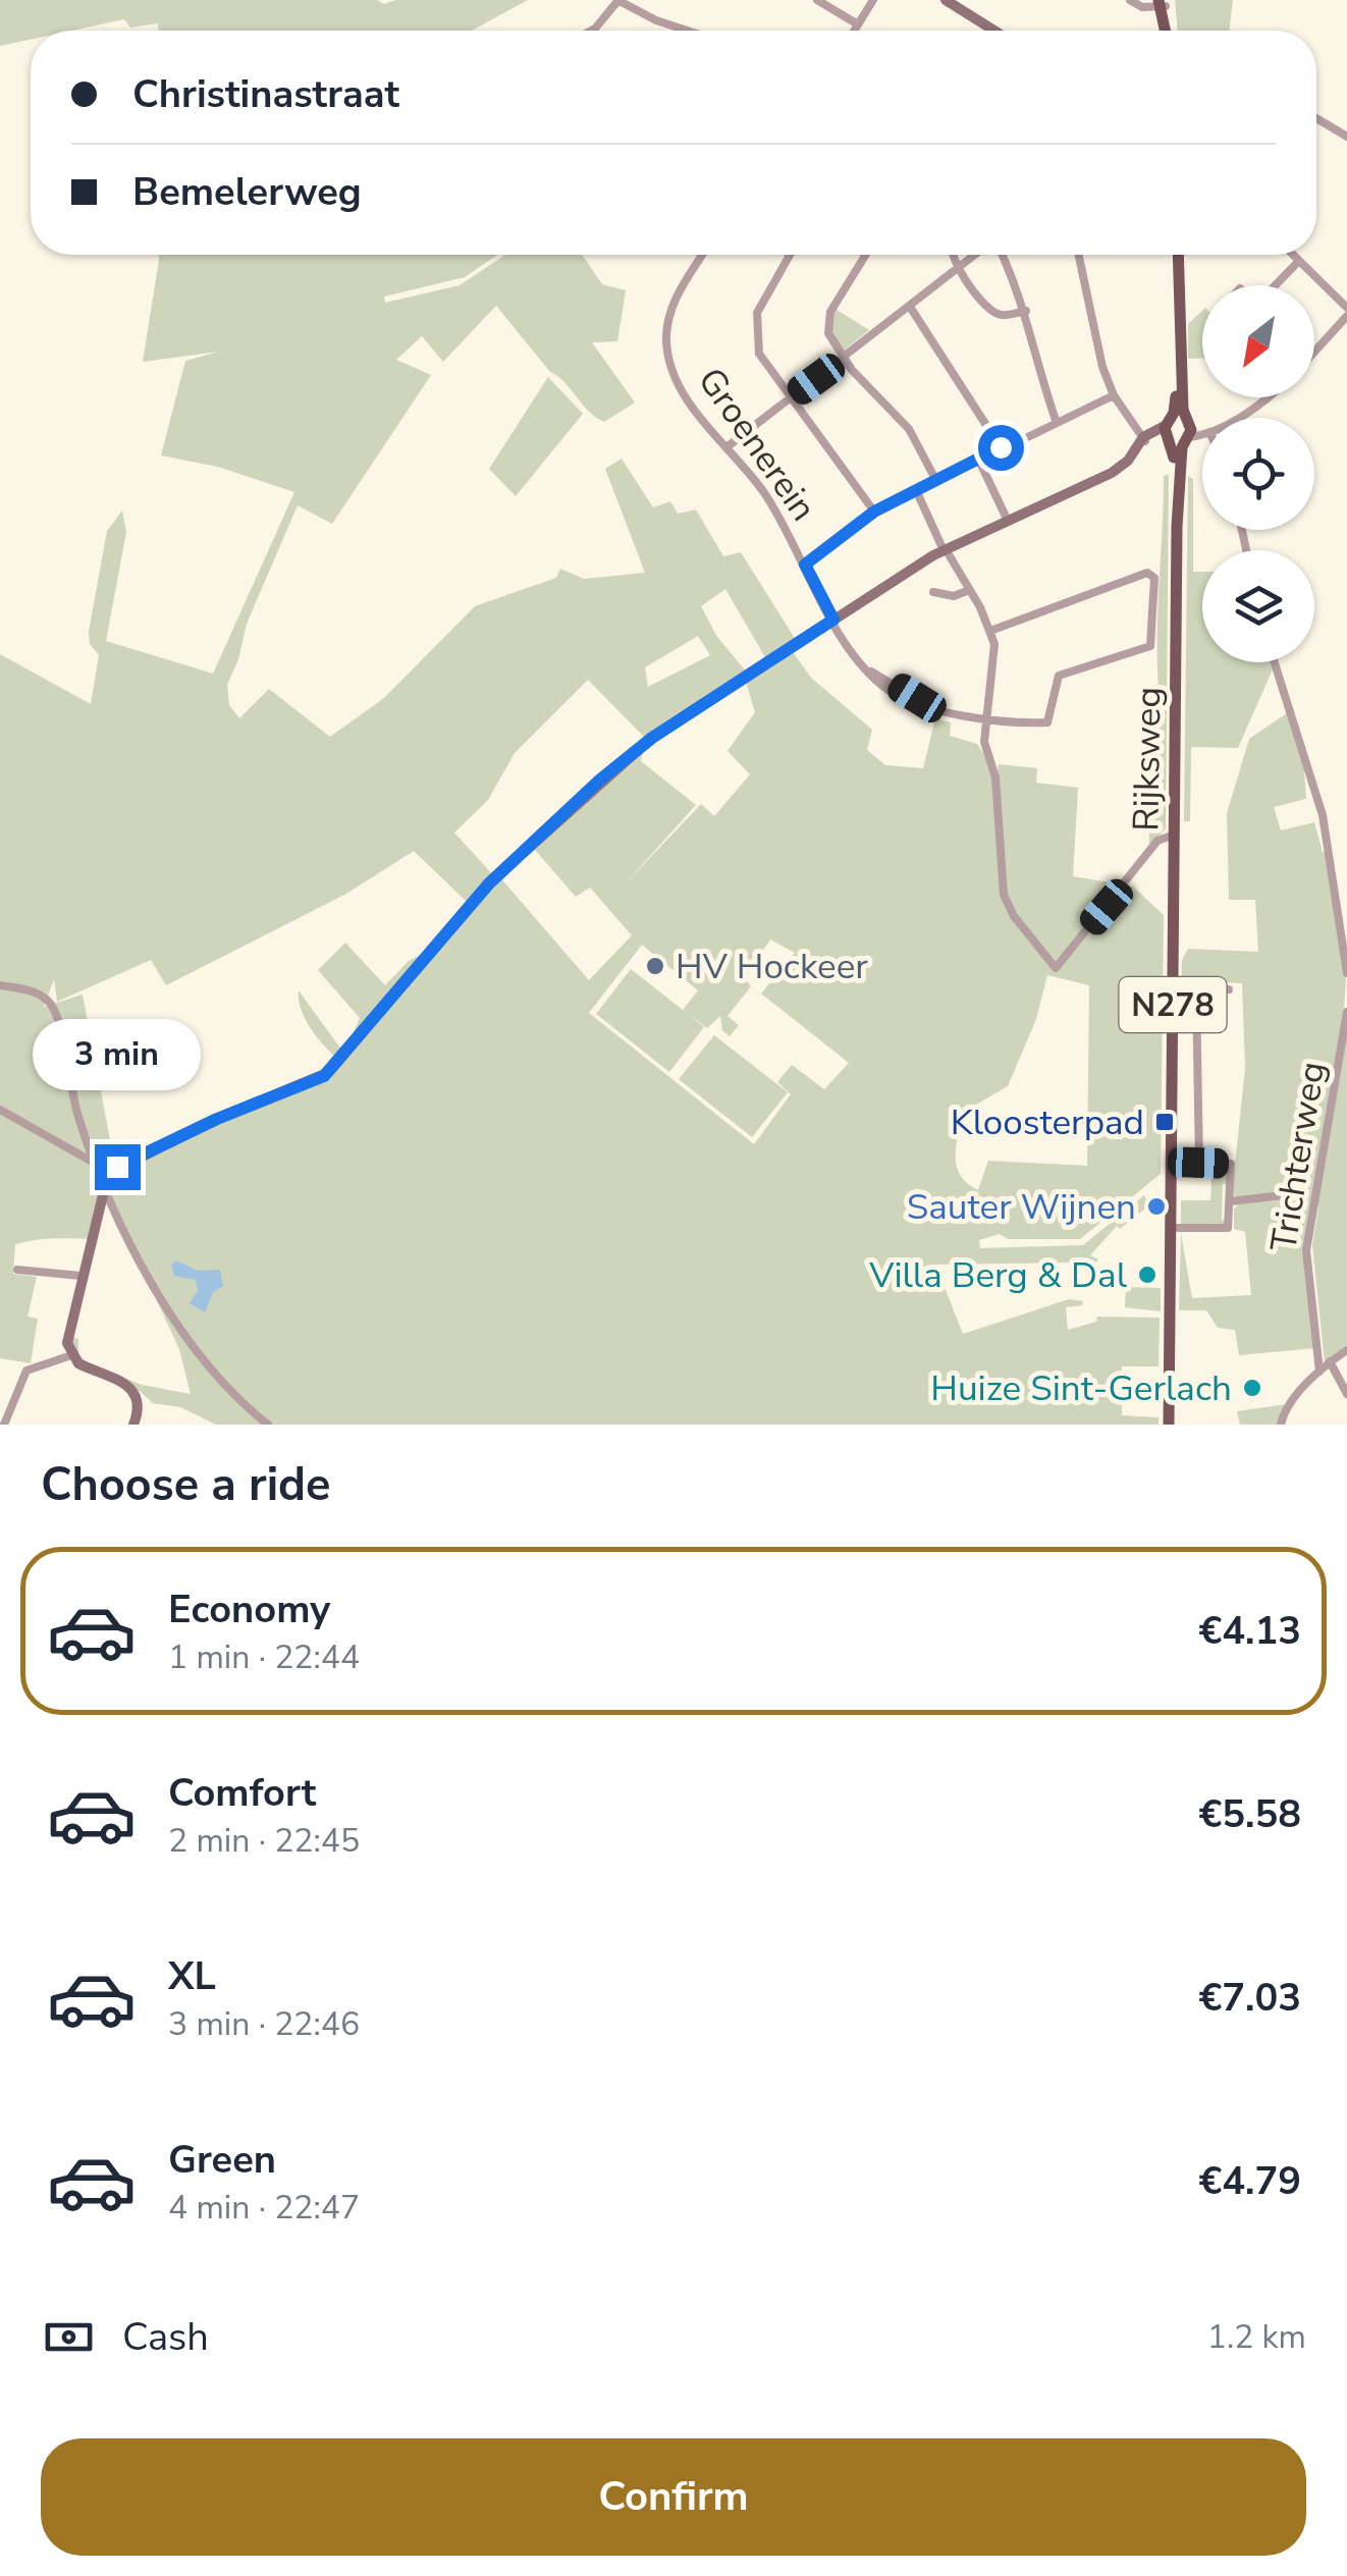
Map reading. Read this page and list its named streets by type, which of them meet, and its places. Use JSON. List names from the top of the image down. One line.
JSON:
{"streets":{"main road":["Rijksweg","N278"],"street":["Groenerein","Trichterweg"]},"places":{"other":["HV Hockeer","Sauter Wijnen","Villa Berg & Dal","Huize Sint-Gerlach"],"transit":["Kloosterpad"]},"north":"bottom left","page":{"banner":["Christinastraat","Bemelerweg"],"bubble":"3 min","heading":"Choose a ride","list":[{"name":"Economy","note":"1 min · 22:44","value":"€4.13"},{"name":"Comfort","note":"2 min · 22:45","value":"€5.58"},{"name":"XL","note":"3 min · 22:46","value":"€7.03"},{"name":"Green","note":"4 min · 22:47","value":"€4.79"}],"pay":["Cash","1.2 km"],"buttons":"Confirm"}}
